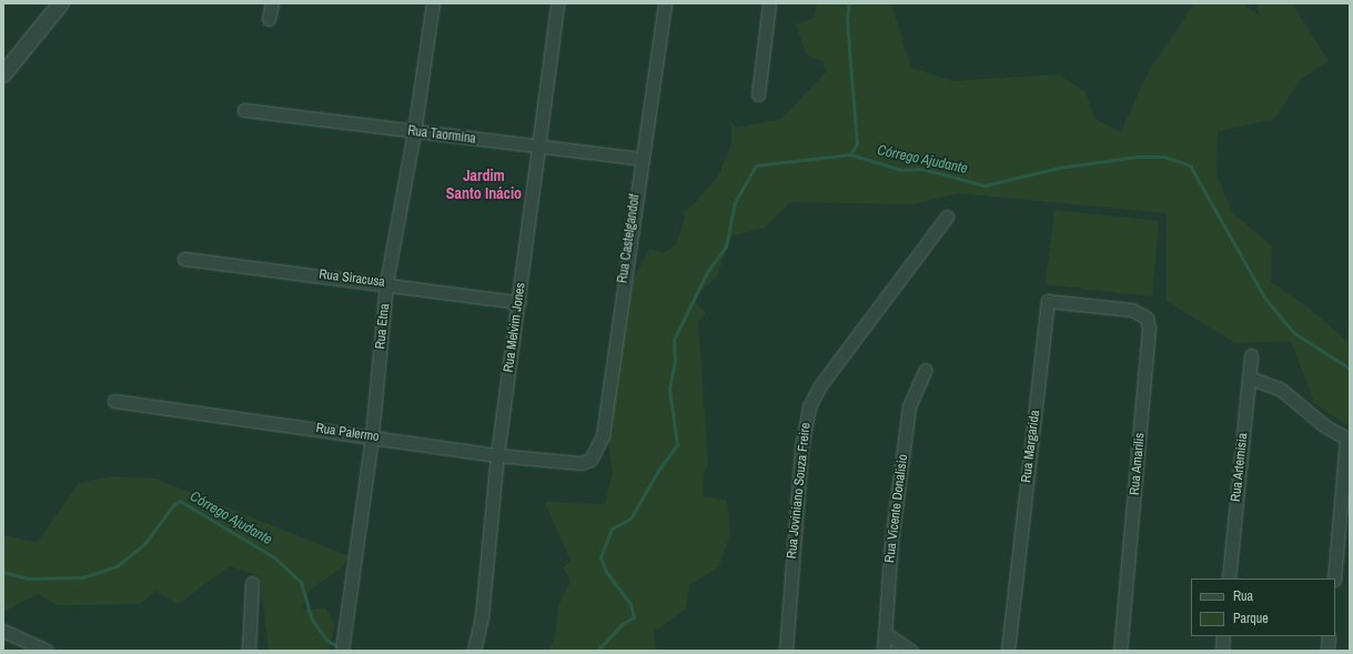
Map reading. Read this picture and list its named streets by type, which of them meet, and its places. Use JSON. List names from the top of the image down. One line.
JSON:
{"streets":{"street":["Rua Taormina","Rua Castelgandolf","Rua Siracusa","Rua Etna","Rua Melvim Jones","Rua Palermo","Rua Margarida","Rua Amarilis","Rua Artemisia","Rua Joviniano Souza Freire","Rua Vicente Donalisio"]},"crossings":[["Rua Taormina","Rua Castelgandolf"],["Rua Taormina","Rua Etna"],["Rua Taormina","Rua Melvim Jones"],["Rua Castelgandolf","Rua Palermo"],["Rua Siracusa","Rua Etna"],["Rua Siracusa","Rua Melvim Jones"],["Rua Etna","Rua Palermo"],["Rua Melvim Jones","Rua Palermo"],["Rua Margarida","Rua Amarilis"]],"districts":["Jardim Santo Inácio"],"water":["Córrego Ajudante"],"legend":["Rua","Parque"]}
